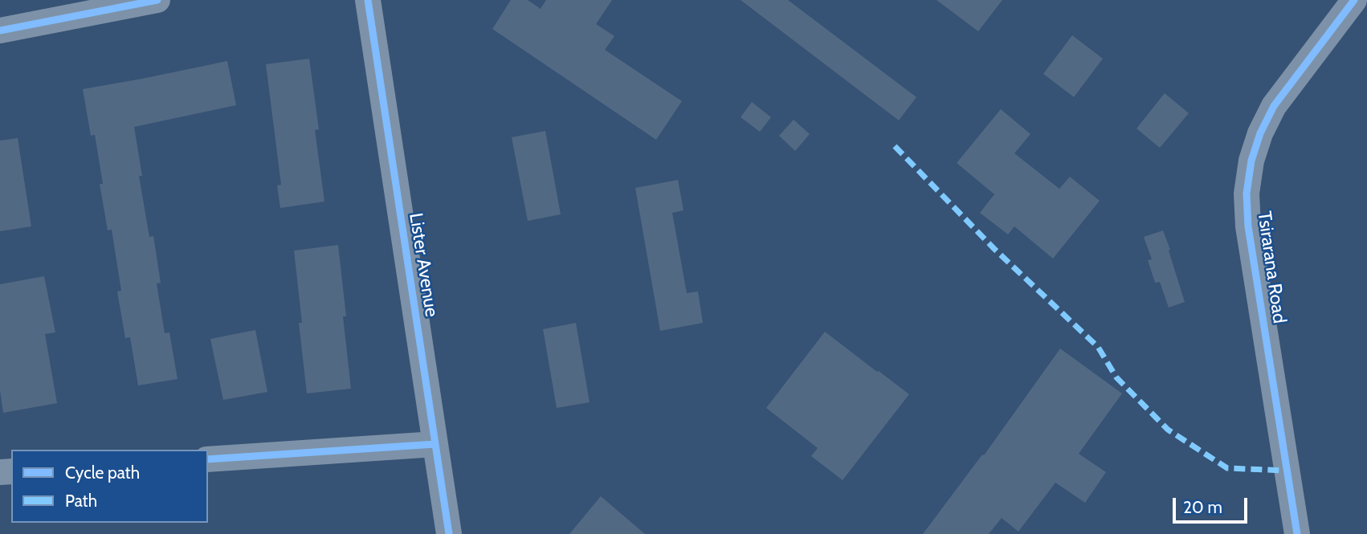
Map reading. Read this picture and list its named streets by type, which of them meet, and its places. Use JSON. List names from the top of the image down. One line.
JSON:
{"streets":{"street":["Lister Avenue","Tsirarana Road"]},"legend":["Cycle path","Path"],"scale_bar":"20 m"}
